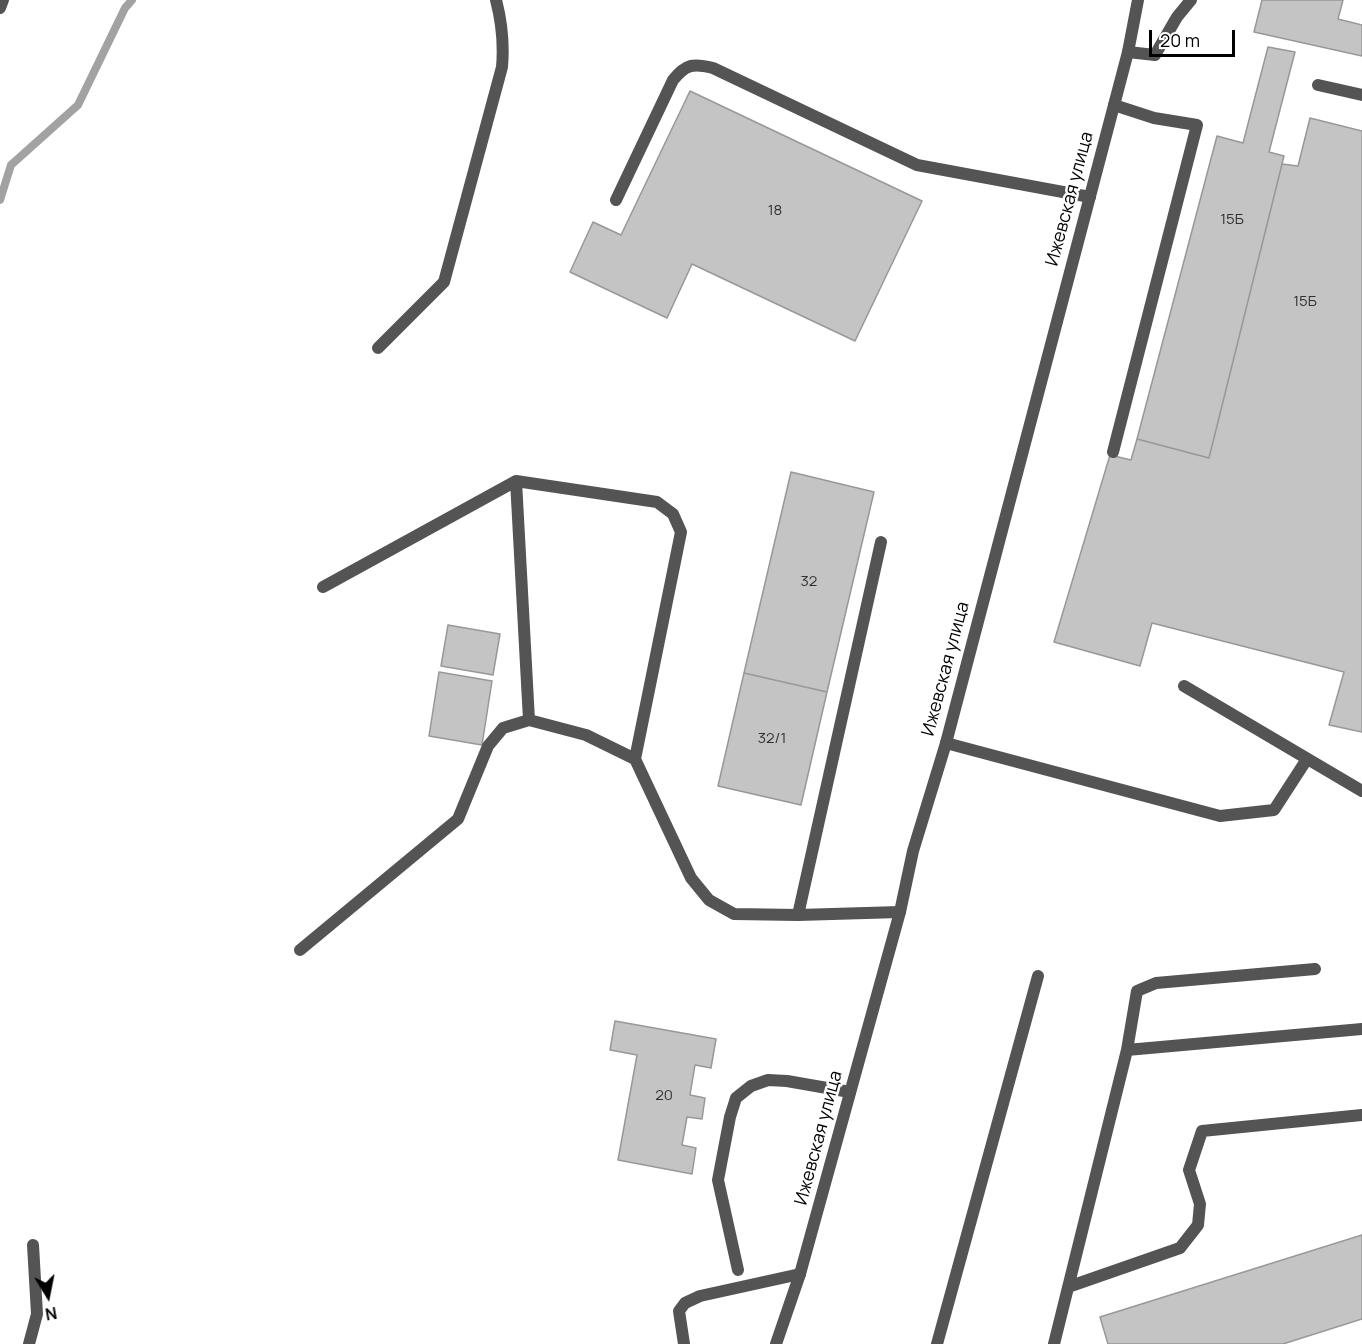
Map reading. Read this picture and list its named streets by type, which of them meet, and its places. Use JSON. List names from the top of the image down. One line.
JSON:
{"streets":{"street":["Ижевская улица"]},"house_numbers":["18","15Б","15Б","32","32/1","20"],"scale_bar":"20 m","north":"bottom"}
